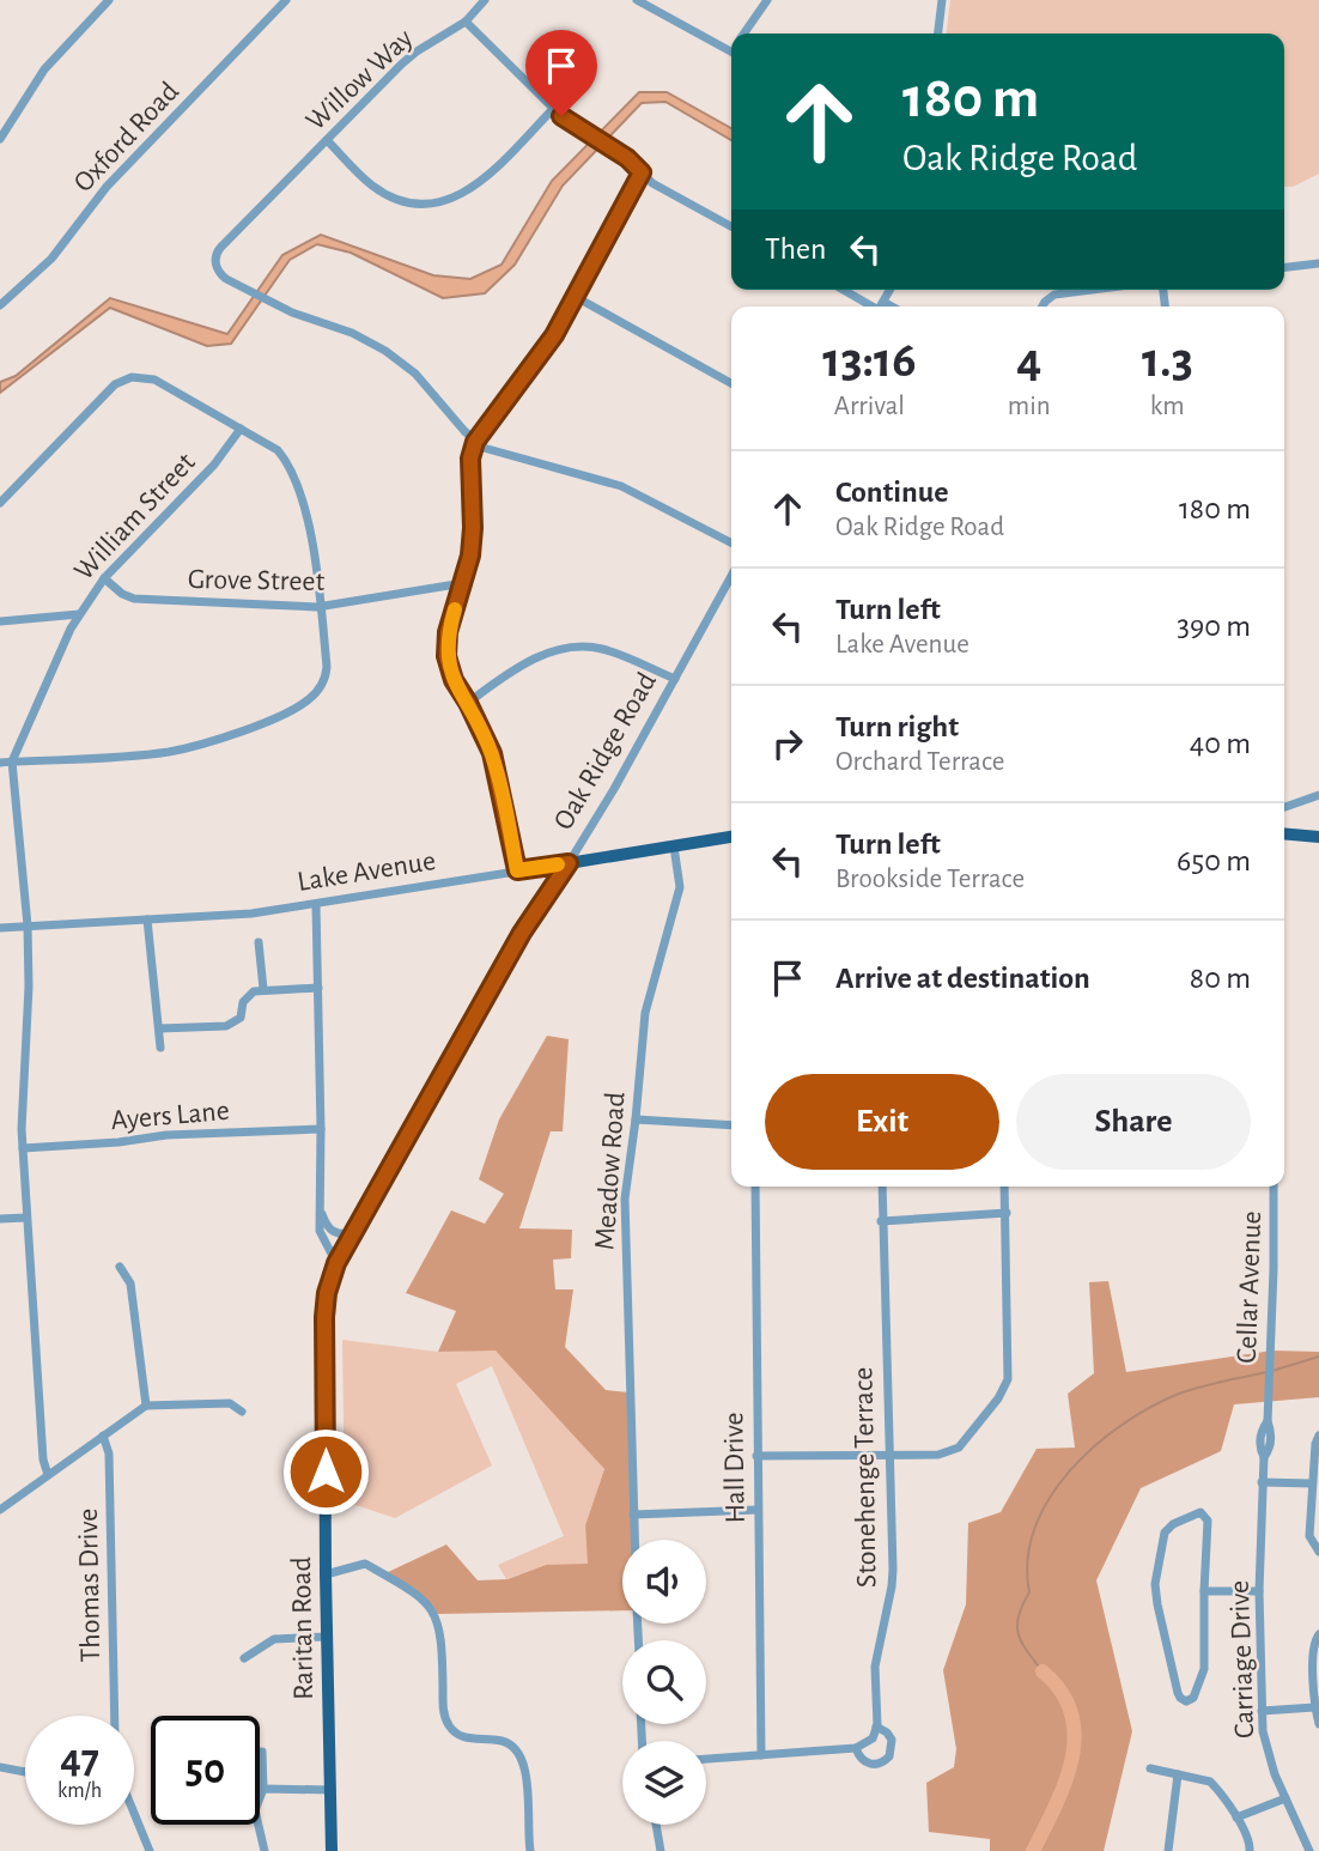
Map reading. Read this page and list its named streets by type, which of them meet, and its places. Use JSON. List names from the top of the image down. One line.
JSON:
{"streets":{"main road":["Oak Ridge Road","Lake Avenue","Raritan Road"],"street":["Willow Way","Oxford Road","William Street","Grove Street","Ayers Lane","Meadow Road","Cellar Avenue","Hall Drive","Stonehenge Terrace","Thomas Drive","Carriage Drive"]},"crossings":[["William Street","Grove Street"],["William Street","Lake Avenue"],["William Street","Ayers Lane"],["Oak Ridge Road","Lake Avenue"],["Oak Ridge Road","Raritan Road"],["Lake Avenue","Meadow Road"],["Cellar Avenue","Carriage Drive"]],"page":{"turn":["180 m","Oak Ridge Road"],"then":"Then","eta":["13:16","Arrival","4","min","1.3","km"],"list":[{"name":"Continue","note":"Oak Ridge Road","value":"180 m"},{"name":"Turn left","note":"Lake Avenue","value":"390 m"},{"name":"Turn right","note":"Orchard Terrace","value":"40 m"},{"name":"Turn left","note":"Brookside Terrace","value":"650 m"},{"name":"Arrive at destination","value":"80 m"}],"buttons":["Exit","Share"],"speed":"47 km/h","limit":"50"}}
